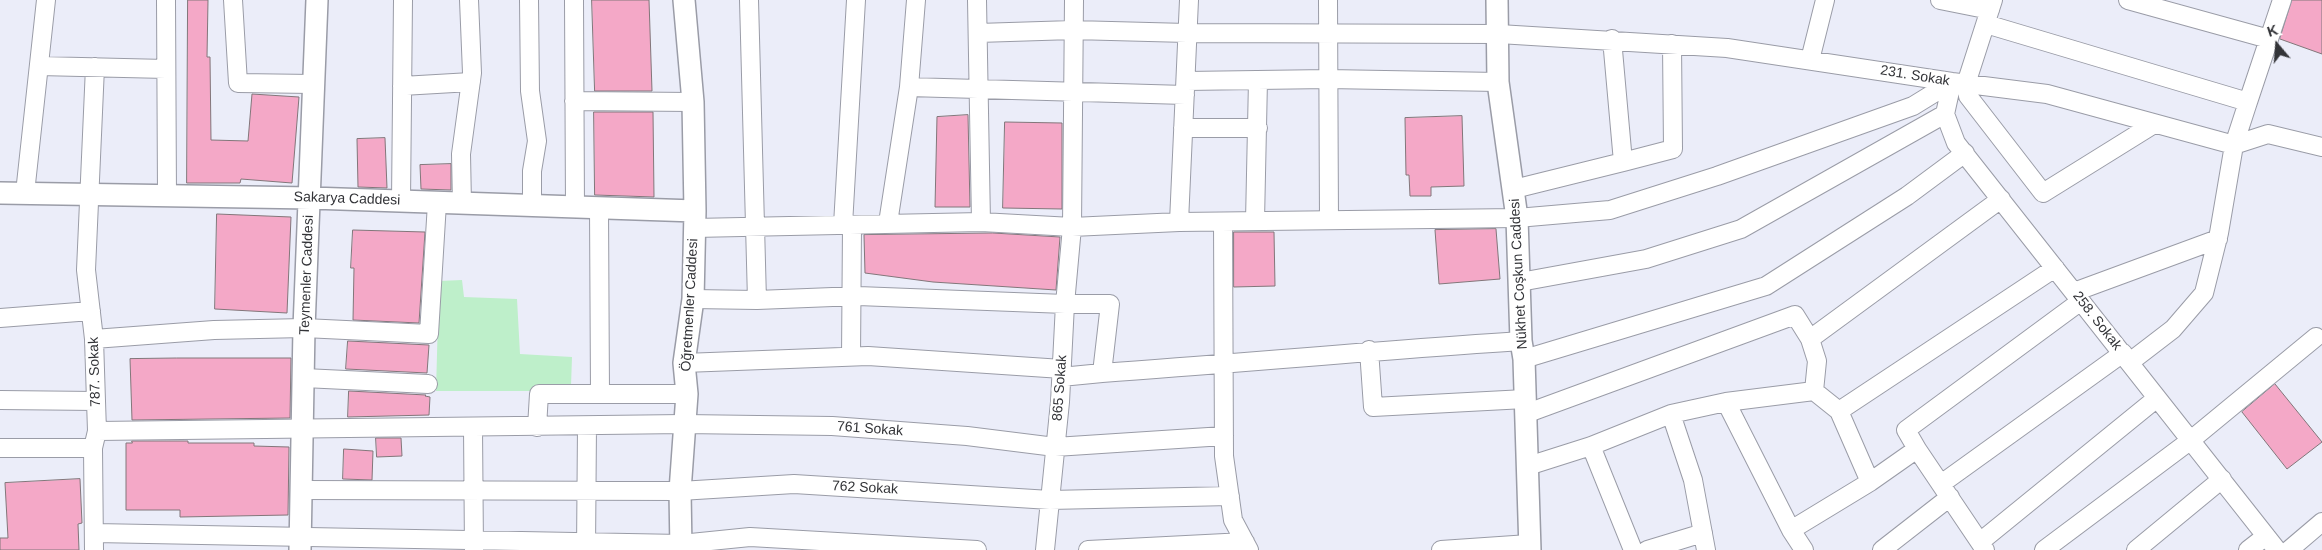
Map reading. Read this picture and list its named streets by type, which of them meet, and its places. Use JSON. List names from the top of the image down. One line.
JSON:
{"streets":{"street":["231. Sokak","Sakarya Caddesi","Nükhet Coşkun Caddesi","Teymenler Caddesi","Öğretmenler Caddesi","258. Sokak","787. Sokak","865 Sokak","761 Sokak","762 Sokak"]},"crossings":[["231. Sokak","Nükhet Coşkun Caddesi"],["231. Sokak","865 Sokak"],["Sakarya Caddesi","Teymenler Caddesi"],["Sakarya Caddesi","Öğretmenler Caddesi"],["Sakarya Caddesi","787. Sokak"],["Teymenler Caddesi","761 Sokak"],["Teymenler Caddesi","762 Sokak"],["Öğretmenler Caddesi","761 Sokak"],["Öğretmenler Caddesi","762 Sokak"],["787. Sokak","761 Sokak"],["865 Sokak","761 Sokak"],["865 Sokak","762 Sokak"]],"north":"top"}
